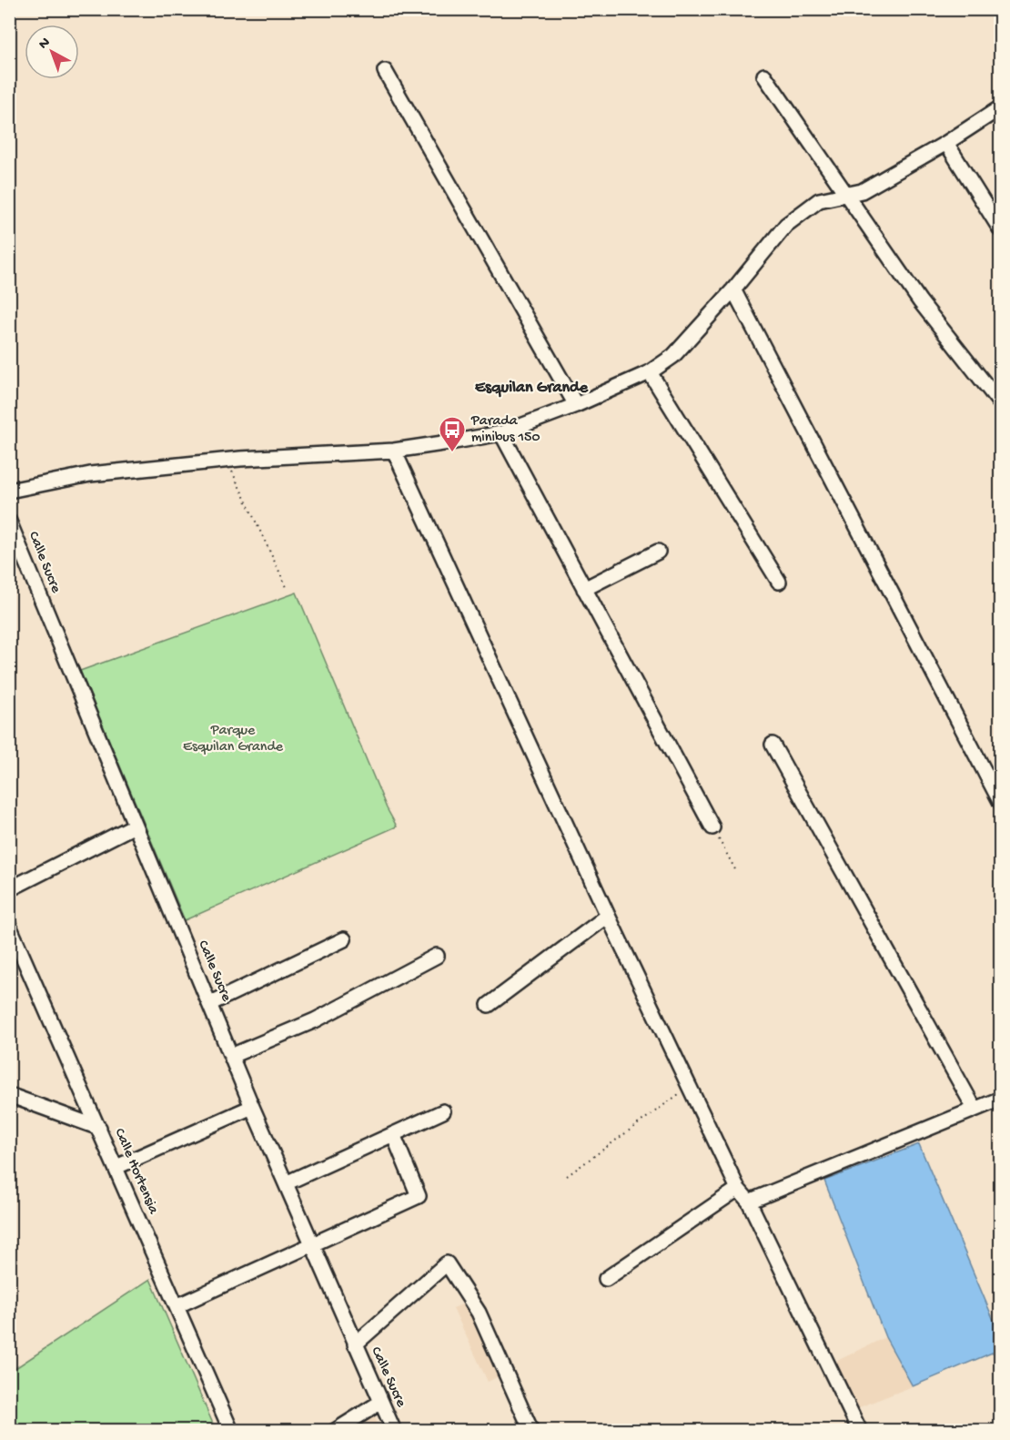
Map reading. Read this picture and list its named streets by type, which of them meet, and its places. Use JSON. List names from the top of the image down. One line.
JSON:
{"streets":{"street":["Calle Sucre","Calle Hortensia"]},"districts":["Esquilan Grande"],"parks":["Parque Esquilan Grande"],"places":{"bus stop":["Parada minibus 150"]},"north":"top left"}
